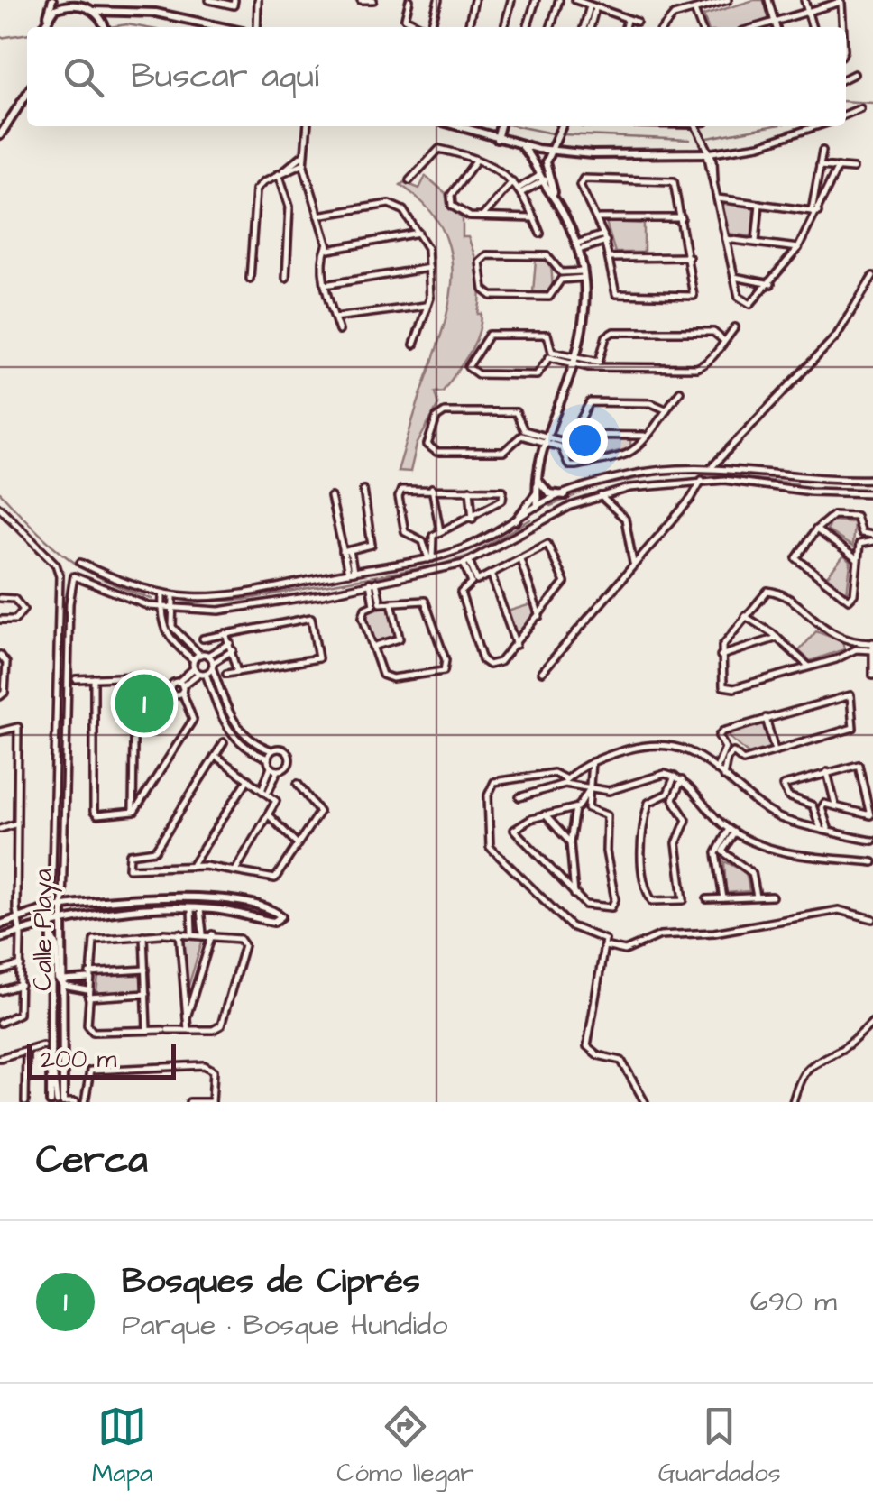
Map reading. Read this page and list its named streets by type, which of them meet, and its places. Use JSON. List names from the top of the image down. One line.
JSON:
{"streets":{"street":["Calle Playa"]},"scale_bar":"200 m","page":{"search":"Buscar aquí","pins":"1","scale":"200 m","heading":"Cerca","list":[{"mark":"1","name":"Bosques de Ciprés","note":"Parque · Bosque Hundido","value":"690 m"}],"nav":["Mapa","Cómo llegar","Guardados"]}}
